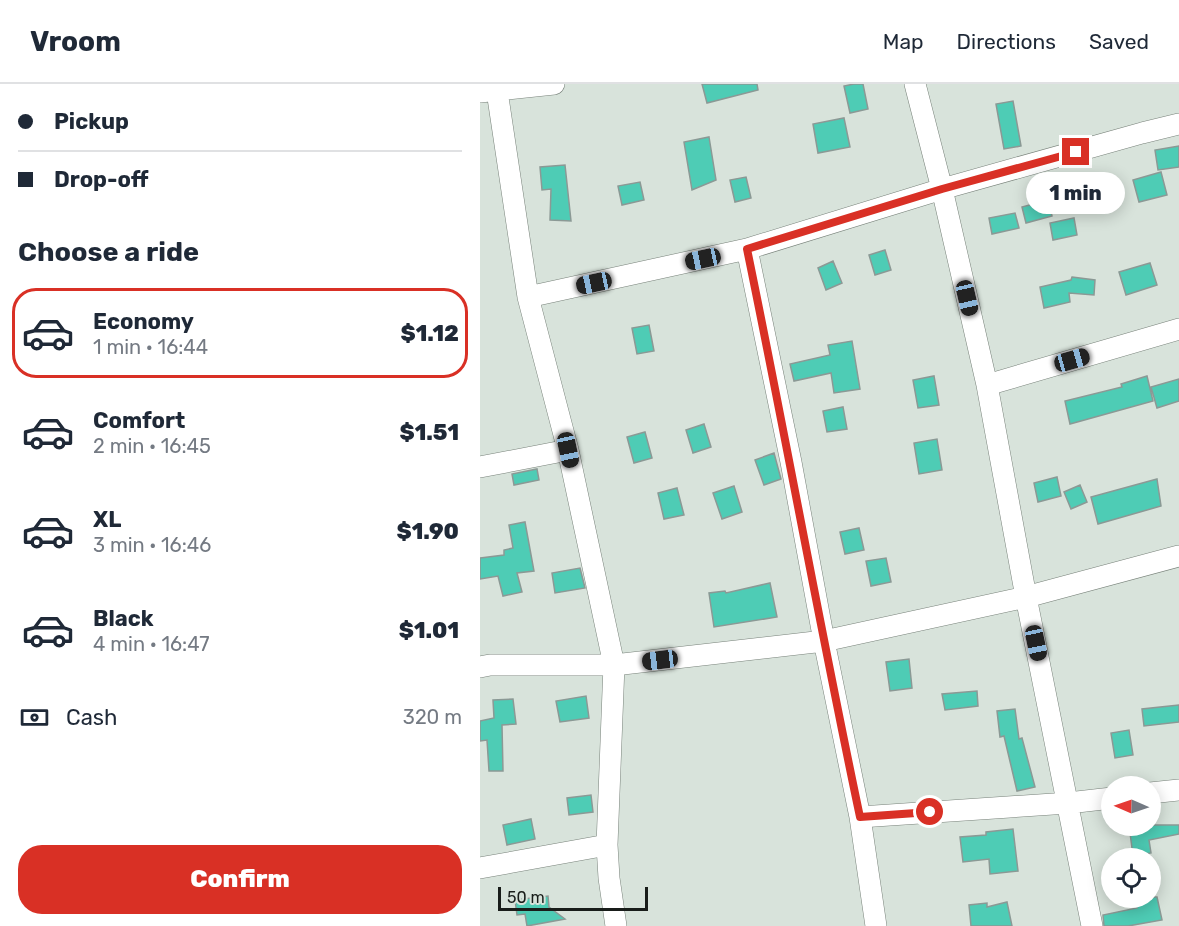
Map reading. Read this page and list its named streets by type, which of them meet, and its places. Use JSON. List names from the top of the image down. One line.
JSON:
{"scale_bar":"50 m","north":"left","page":{"header":"Vroom","nav":["Map","Directions","Saved"],"banner":["Pickup","Drop-off"],"bubble":"1 min","heading":"Choose a ride","list":[{"name":"Economy","note":"1 min · 16:44","value":"$1.12"},{"name":"Comfort","note":"2 min · 16:45","value":"$1.51"},{"name":"XL","note":"3 min · 16:46","value":"$1.90"},{"name":"Black","note":"4 min · 16:47","value":"$1.01"}],"pay":["Cash","320 m"],"buttons":"Confirm","scale":"50 m"}}
